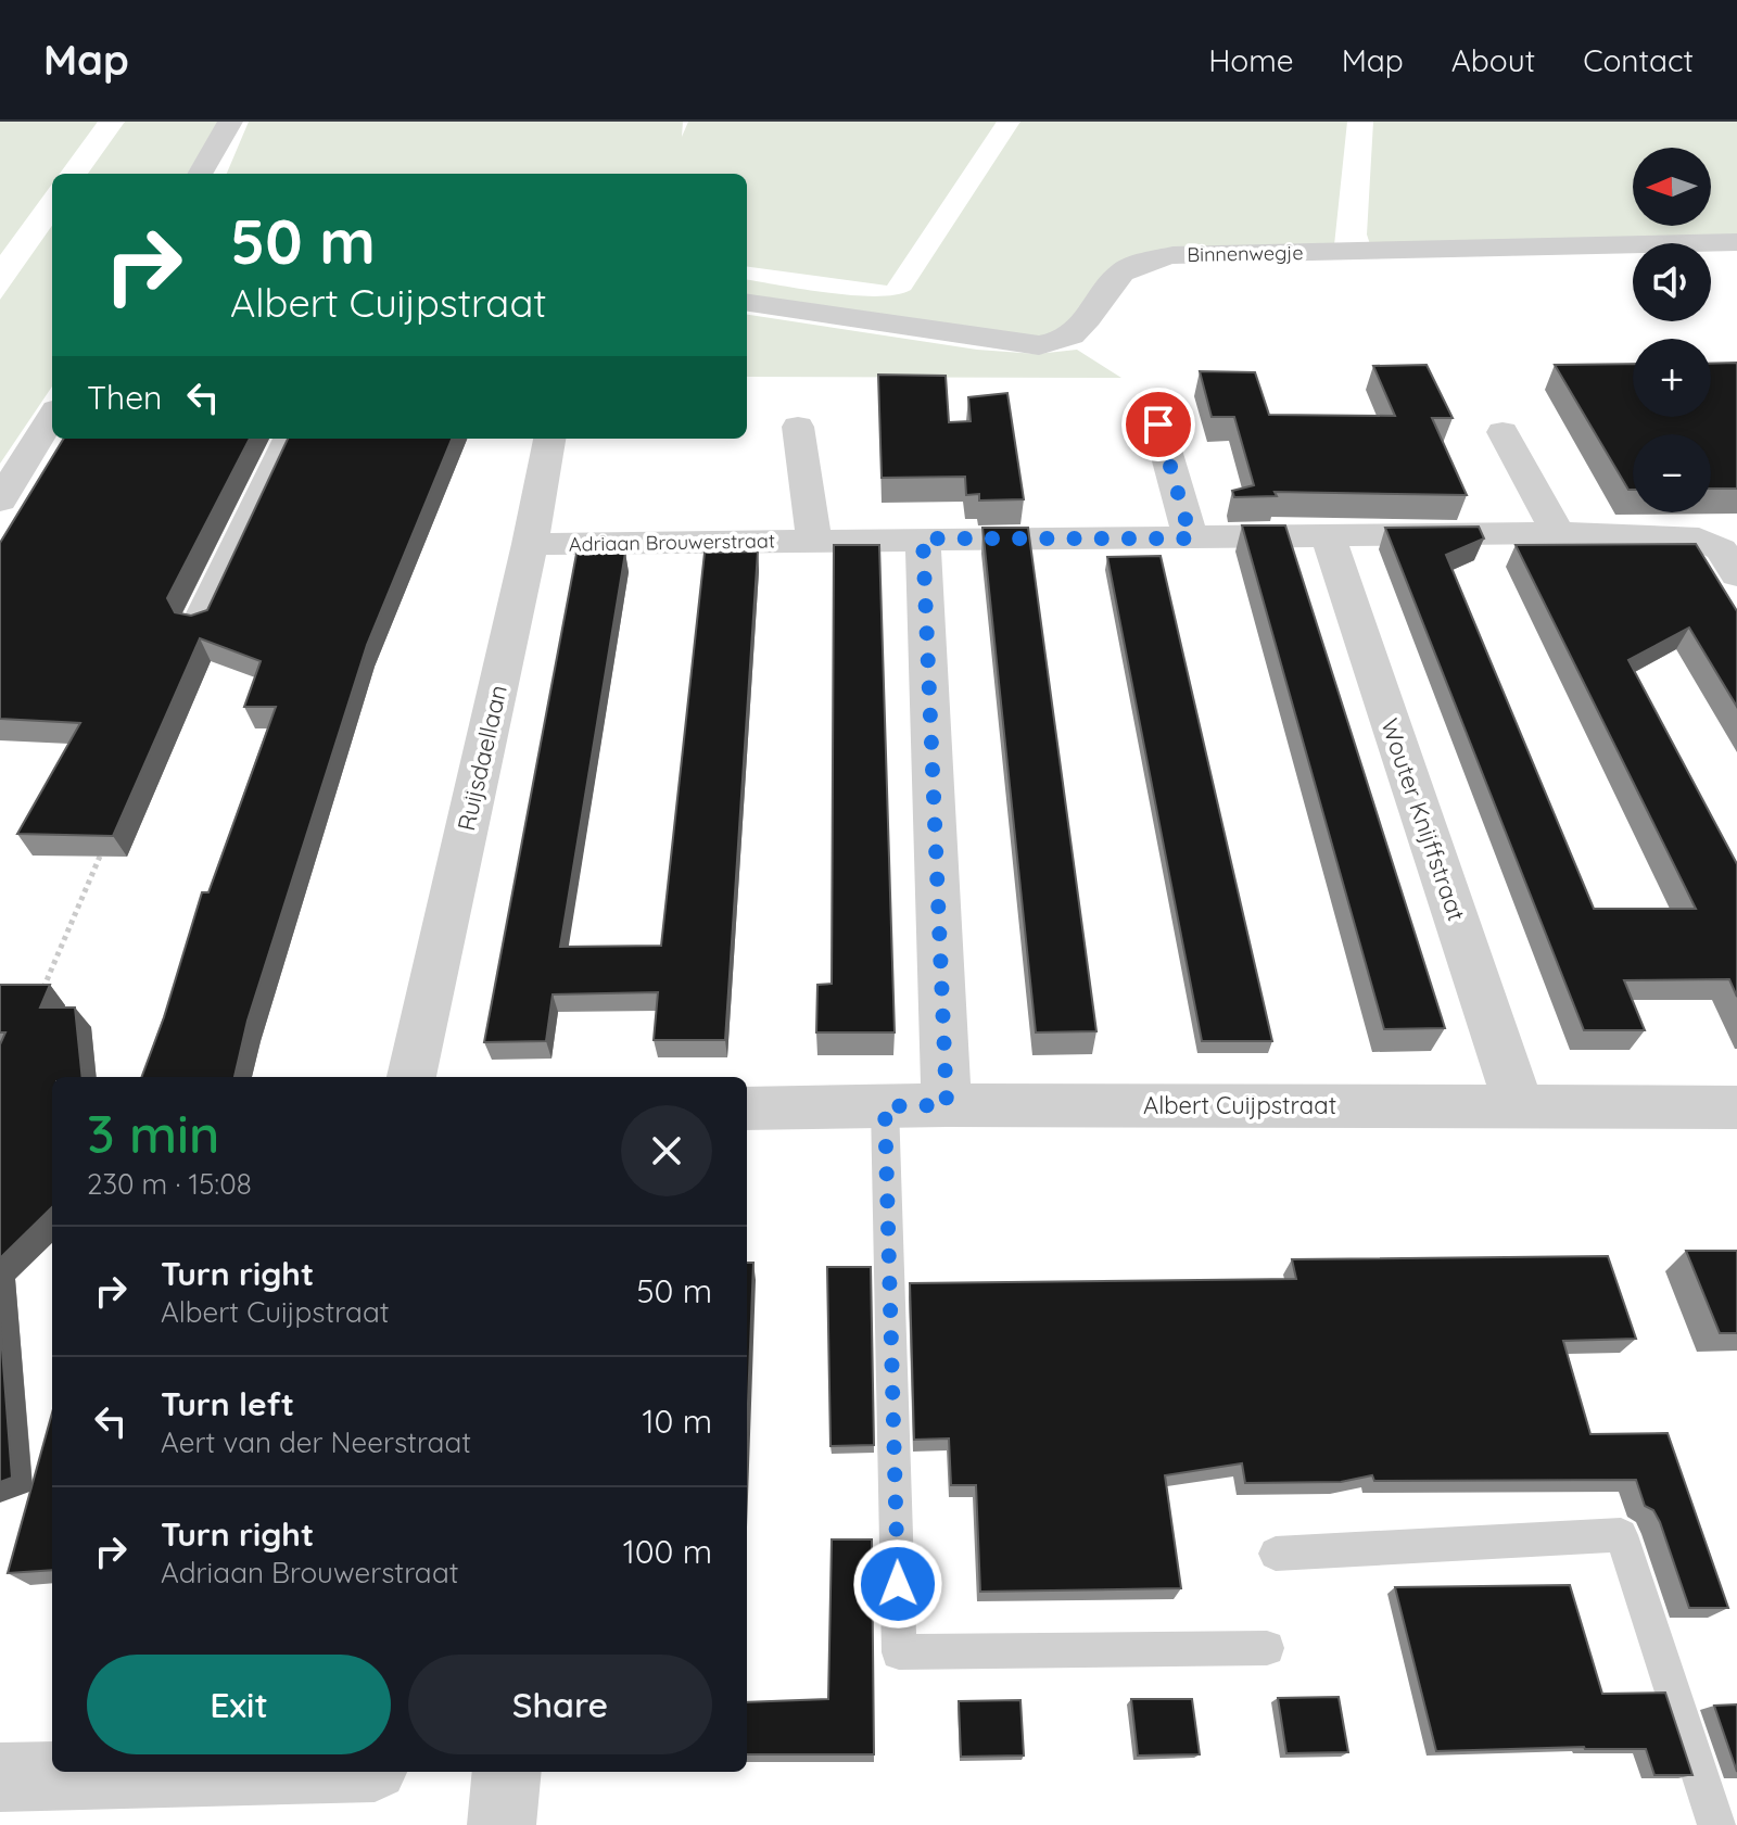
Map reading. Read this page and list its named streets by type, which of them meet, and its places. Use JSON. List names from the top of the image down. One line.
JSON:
{"streets":{"street":["Binnenwegje","Adriaan Brouwerstraat","Ruijsdaellaan","Wouter Knijffstraat","Albert Cuijpstraat"]},"crossings":[["Adriaan Brouwerstraat","Ruijsdaellaan"],["Adriaan Brouwerstraat","Wouter Knijffstraat"],["Wouter Knijffstraat","Albert Cuijpstraat"]],"north":"left","page":{"header":"Map","nav":["Home","Map","About","Contact"],"map_buttons":["+","−"],"turn":["50 m","Albert Cuijpstraat"],"then":"Then","heading":["3 min","230 m · 15:08"],"list":[{"name":"Turn right","note":"Albert Cuijpstraat","value":"50 m"},{"name":"Turn left","note":"Aert van der Neerstraat","value":"10 m"},{"name":"Turn right","note":"Adriaan Brouwerstraat","value":"100 m"}],"buttons":["Exit","Share"]}}
